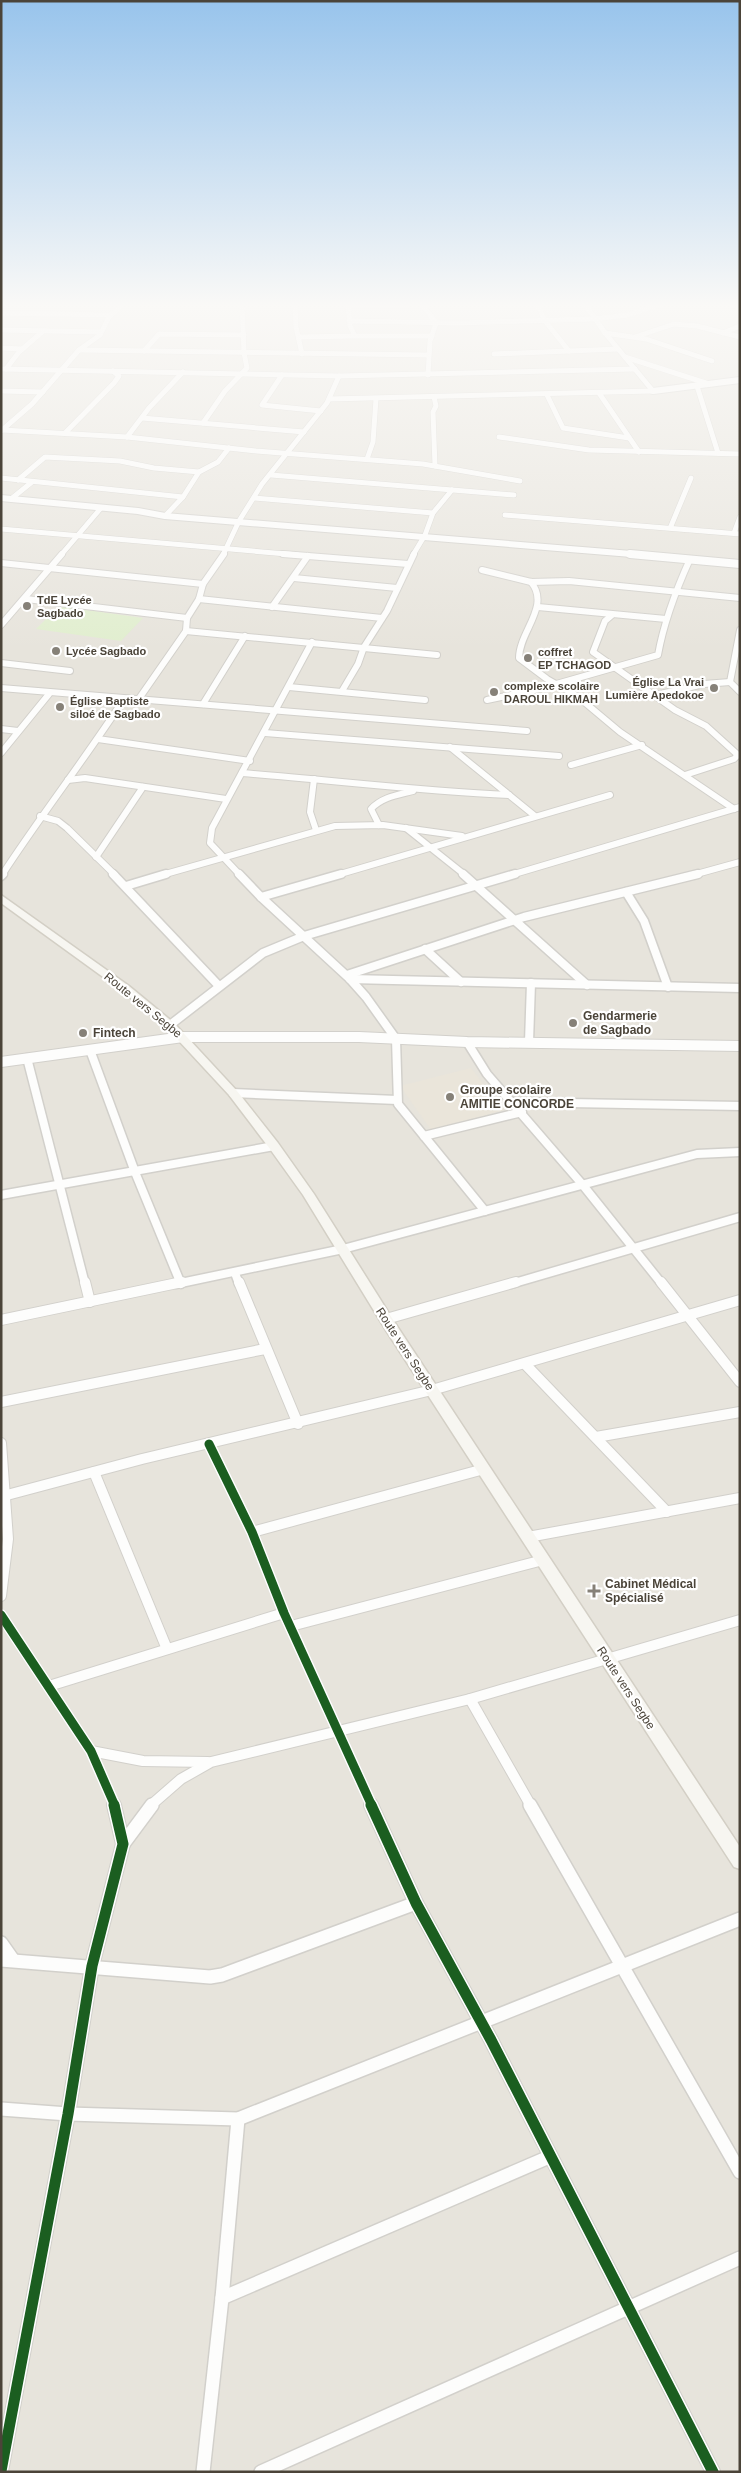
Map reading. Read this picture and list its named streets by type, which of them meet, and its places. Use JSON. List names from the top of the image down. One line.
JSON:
{"streets":{"main road":["Route vers Segbe"]},"places":{"other":["TdE Lycée Sagbado","Lycée Sagbado","coffret EP TCHAGOD","Église La Vrai Lumière Apedokoe","complexe scolaire DAROUL HIKMAH","Église Baptiste siloé de Sagbado","Gendarmerie de Sagbado","Fintech","Groupe scolaire AMITIE CONCORDE"],"health":["Cabinet Médical Spécialisé"]}}
